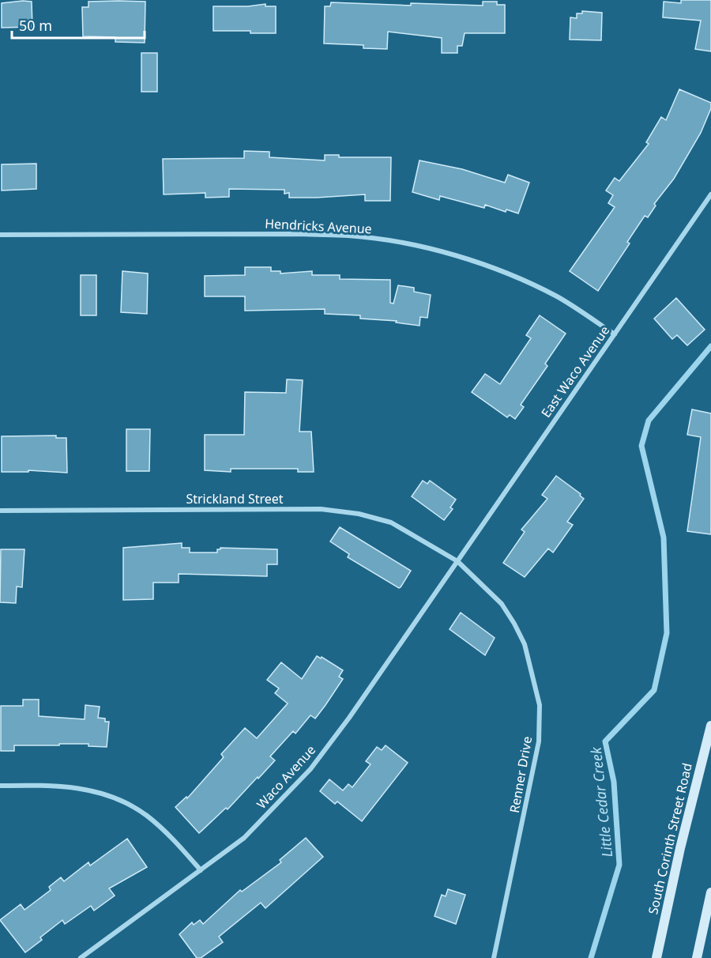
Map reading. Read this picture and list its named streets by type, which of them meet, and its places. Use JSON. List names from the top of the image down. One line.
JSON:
{"streets":{"main road":["South Corinth Street Road"],"street":["Hendricks Avenue","East Waco Avenue","Strickland Street","Renner Drive","Waco Avenue"]},"crossings":[["Hendricks Avenue","East Waco Avenue"],["East Waco Avenue","Strickland Street"],["East Waco Avenue","Renner Drive"],["East Waco Avenue","Waco Avenue"],["Strickland Street","Renner Drive"],["Strickland Street","Waco Avenue"],["Renner Drive","Waco Avenue"]],"water":["Little Cedar Creek"],"scale_bar":"50 m"}
